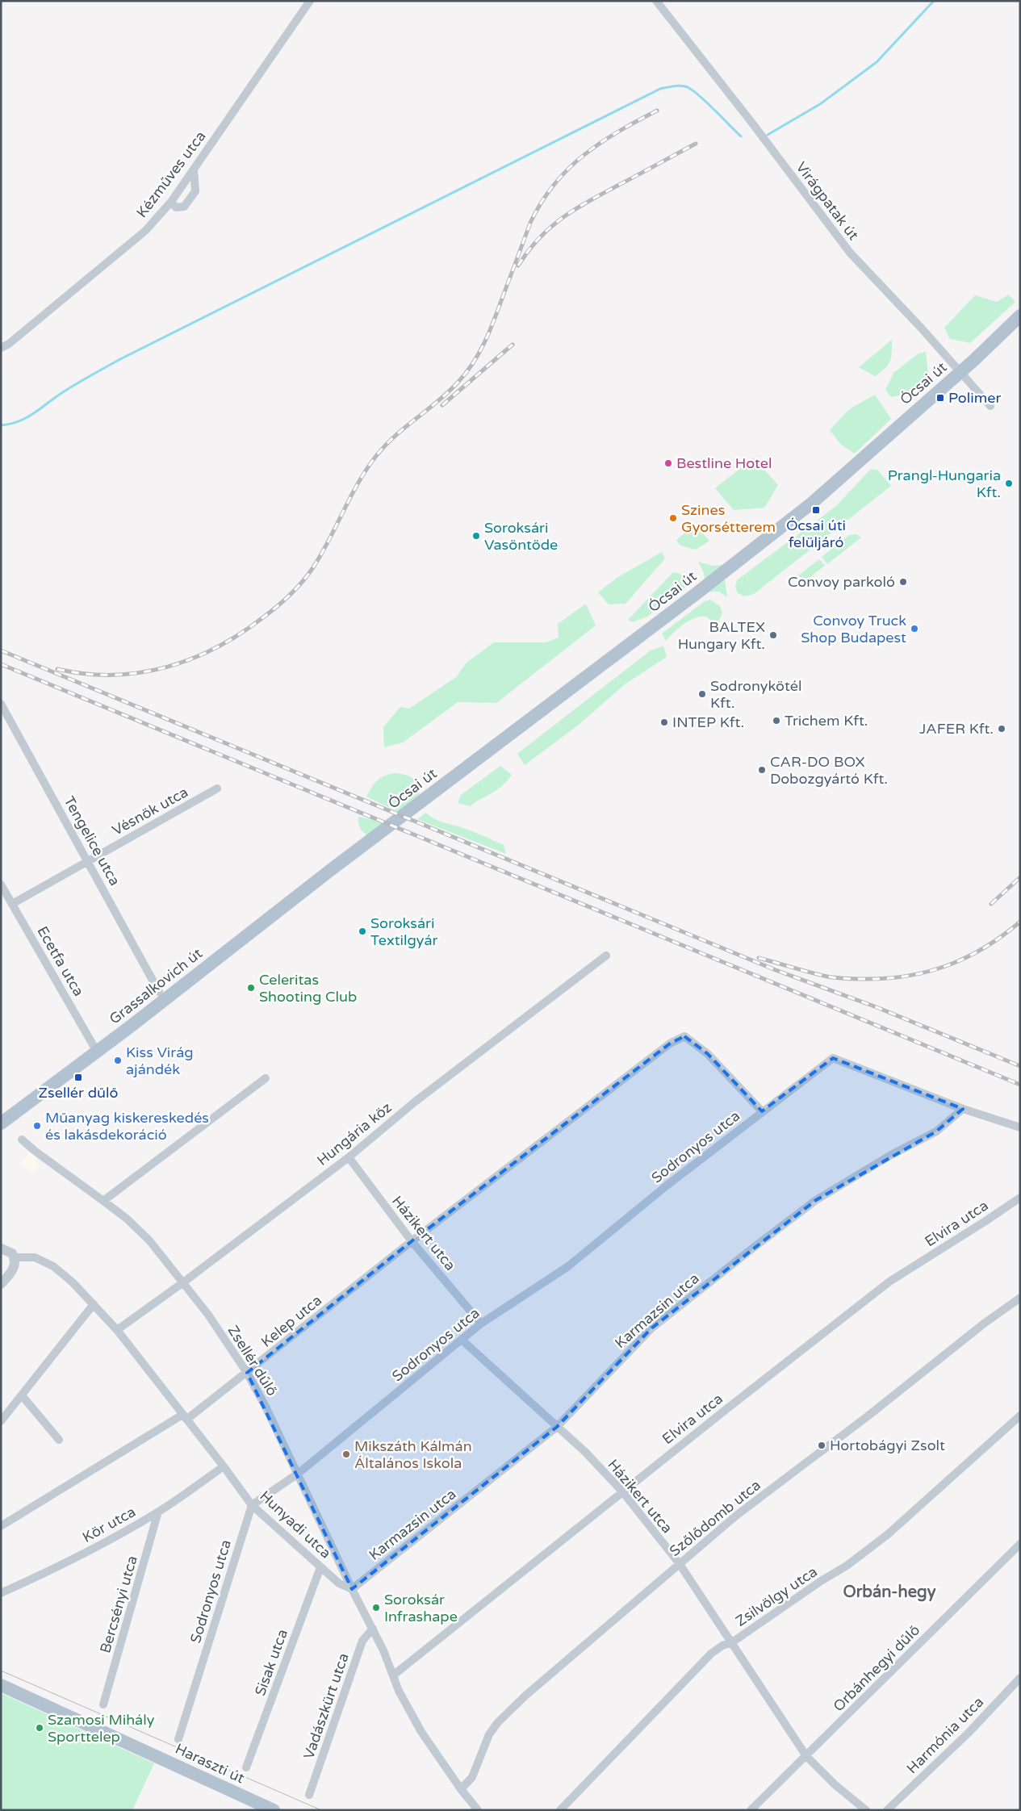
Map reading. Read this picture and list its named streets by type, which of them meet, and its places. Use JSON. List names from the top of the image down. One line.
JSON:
{"streets":{"main road":["Ócsai út","Grassalkovich út","Haraszti út"],"street":["Kézműves utca","Virágpatak út","Vésnök utca","Tengelice utca","Ecetfa utca","Hungária köz","Sodronyos utca","Elvira utca","Házikert utca","Karmazsin utca","Kelep utca","Zsellér dűlő","Szőlődomb utca","Kör utca","Hunyadi utca","Zsilvölgy utca","Bercsényi utca","Sisak utca","Orbánhegyi dűlő","Vadászkürt utca","Harmónia utca"]},"crossings":[["Virágpatak út","Ócsai út"],["Ócsai út","Grassalkovich út"],["Vésnök utca","Tengelice utca"],["Vésnök utca","Ecetfa utca"],["Ecetfa utca","Grassalkovich út"],["Hungária köz","Házikert utca"],["Hungária köz","Zsellér dűlő"],["Hungária köz","Hunyadi utca"],["Sodronyos utca","Házikert utca"],["Sodronyos utca","Karmazsin utca"],["Sodronyos utca","Kelep utca"],["Sodronyos utca","Zsellér dűlő"],["Sodronyos utca","Hunyadi utca"],["Elvira utca","Házikert utca"],["Házikert utca","Karmazsin utca"],["Házikert utca","Kelep utca"],["Házikert utca","Szőlődomb utca"],["Házikert utca","Zsilvölgy utca"],["Házikert utca","Orbánhegyi dűlő"],["Karmazsin utca","Zsellér dűlő"],["Karmazsin utca","Hunyadi utca"],["Kelep utca","Zsellér dűlő"],["Kelep utca","Hunyadi utca"],["Zsellér dűlő","Hunyadi utca"],["Kör utca","Hunyadi utca"],["Kör utca","Bercsényi utca"],["Hunyadi utca","Sisak utca"]],"districts":["Orbán-hegy"],"places":{"transit":["Polimer","Ócsai úti felüljáró","Zsellér dűlő"],"other":["Bestline Hotel","Prangl-Hungaria Kft.","Szines Gyorsétterem","Soroksári Vasöntöde","Convoy parkoló","Convoy Truck Shop Budapest","BALTEX Hungary Kft.","Sodronykötél Kft.","Trichem Kft.","INTEP Kft.","JAFER Kft.","CAR-DO BOX Dobozgyártó Kft.","Soroksári Textilgyár","Celeritas Shooting Club","Kiss Virág ajándék","Műanyag kiskereskedés és lakásdekoráció","Hortobágyi Zsolt","Mikszáth Kálmán Általános Iskola","Soroksár Infrashape","Szamosi Mihály Sporttelep"]}}
